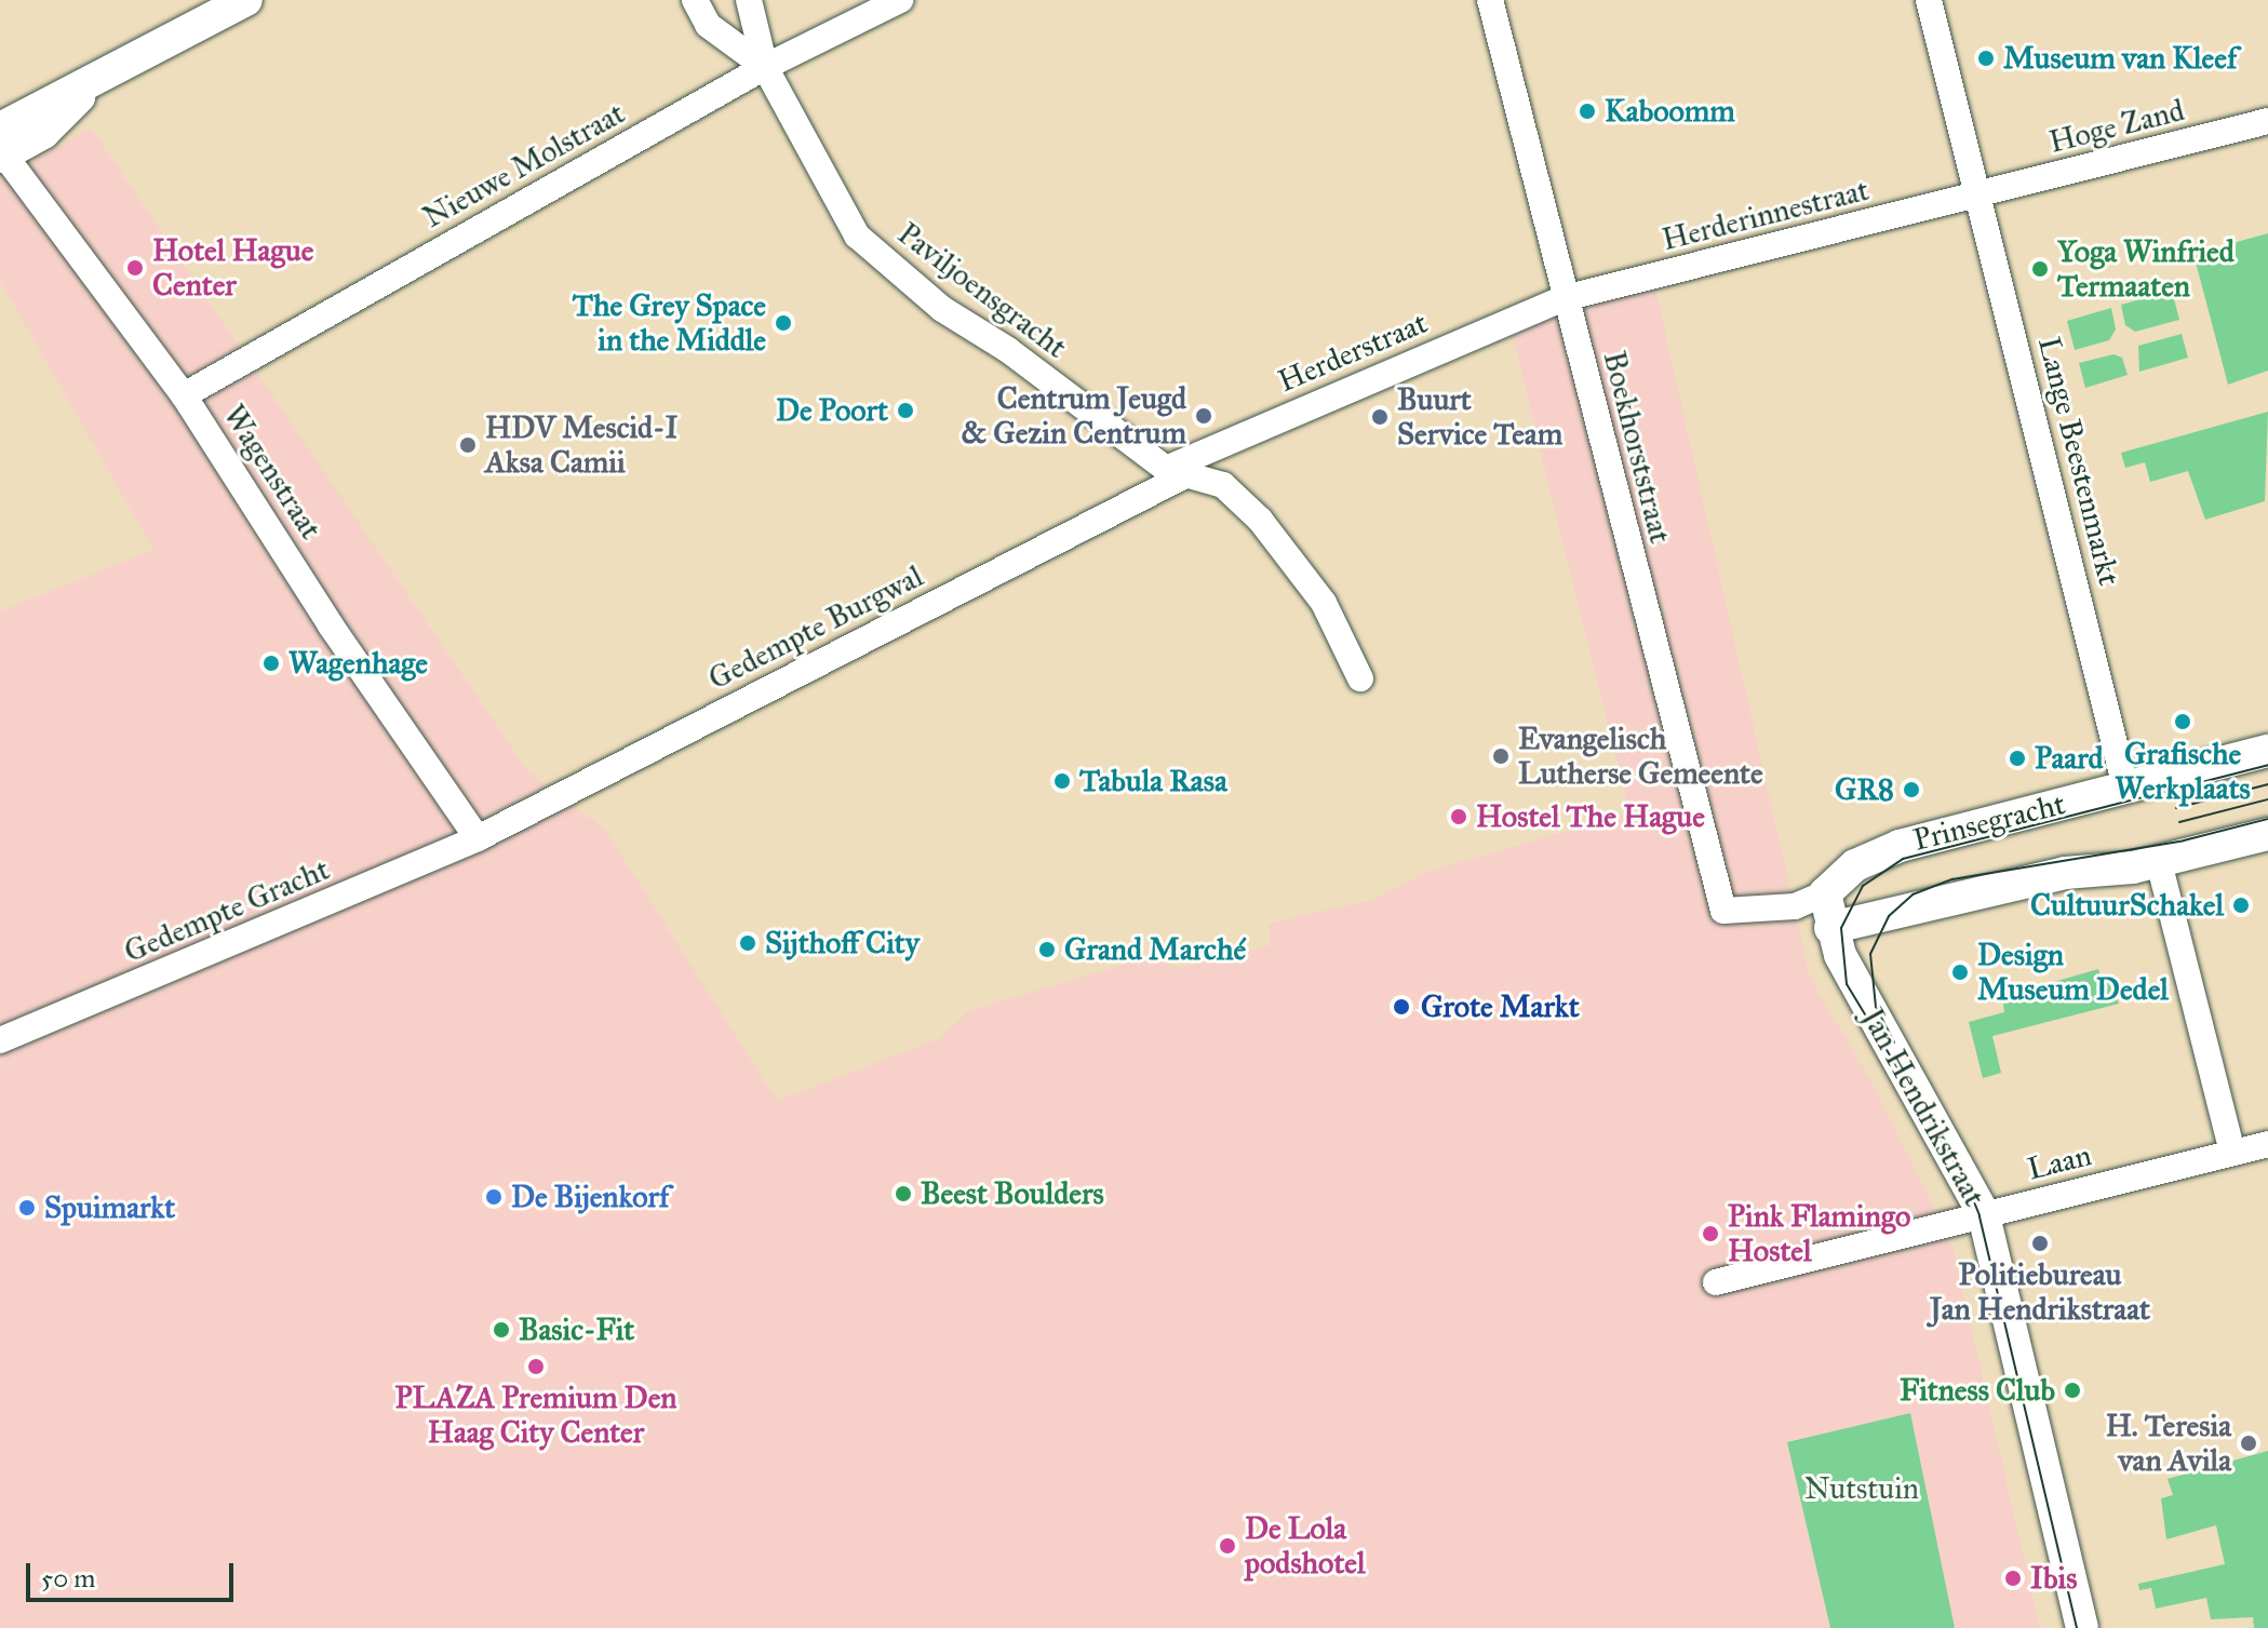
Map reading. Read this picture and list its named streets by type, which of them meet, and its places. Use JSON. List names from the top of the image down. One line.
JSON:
{"streets":{"street":["Hoge Zand","Nieuwe Molstraat","Herderinnestraat","Paviljoensgracht","Herderstraat","Boekhorststraat","Lange Beestenmarkt","Wagenstraat","Gedempte Burgwal","Prinsegracht","Gedempte Gracht","Jan Hendrikstraat","Laan"]},"crossings":[["Hoge Zand","Herderinnestraat"],["Hoge Zand","Lange Beestenmarkt"],["Nieuwe Molstraat","Paviljoensgracht"],["Nieuwe Molstraat","Wagenstraat"],["Herderinnestraat","Herderstraat"],["Herderinnestraat","Boekhorststraat"],["Herderinnestraat","Lange Beestenmarkt"],["Paviljoensgracht","Herderstraat"],["Paviljoensgracht","Gedempte Burgwal"],["Herderstraat","Boekhorststraat"],["Herderstraat","Gedempte Burgwal"],["Boekhorststraat","Prinsegracht"],["Lange Beestenmarkt","Prinsegracht"],["Wagenstraat","Gedempte Burgwal"],["Wagenstraat","Gedempte Gracht"],["Gedempte Burgwal","Gedempte Gracht"],["Prinsegracht","Jan Hendrikstraat"],["Jan Hendrikstraat","Laan"]],"parks":["Nutstuin"],"places":["Museum van Kleef","Kaboomm","Hotel Hague Center","Yoga Winfried Termaaten","The Grey Space in the Middle","De Poort","Centrum Jeugd & Gezin Centrum","Buurt Service Team","HDV Mescid-I Aksa Camii","Wagenhage","Grafische Werkplaats","Evangelisch Lutherse Gemeente","Paard","Tabula Rasa","GR8","Hostel The Hague","CultuurSchakel","Sijthoff City","Grand Marché","Design Museum Dedel","Grote Markt","Beest Boulders","De Bijenkorf","Spuimarkt","Pink Flamingo Hostel","Politiebureau Jan Hendrikstraat","Basic-Fit","PLAZA Premium Den Haag City Center","Fitness Club","H. Teresia van Avila","De Lola podshotel","Ibis"],"scale_bar":"50 m"}
